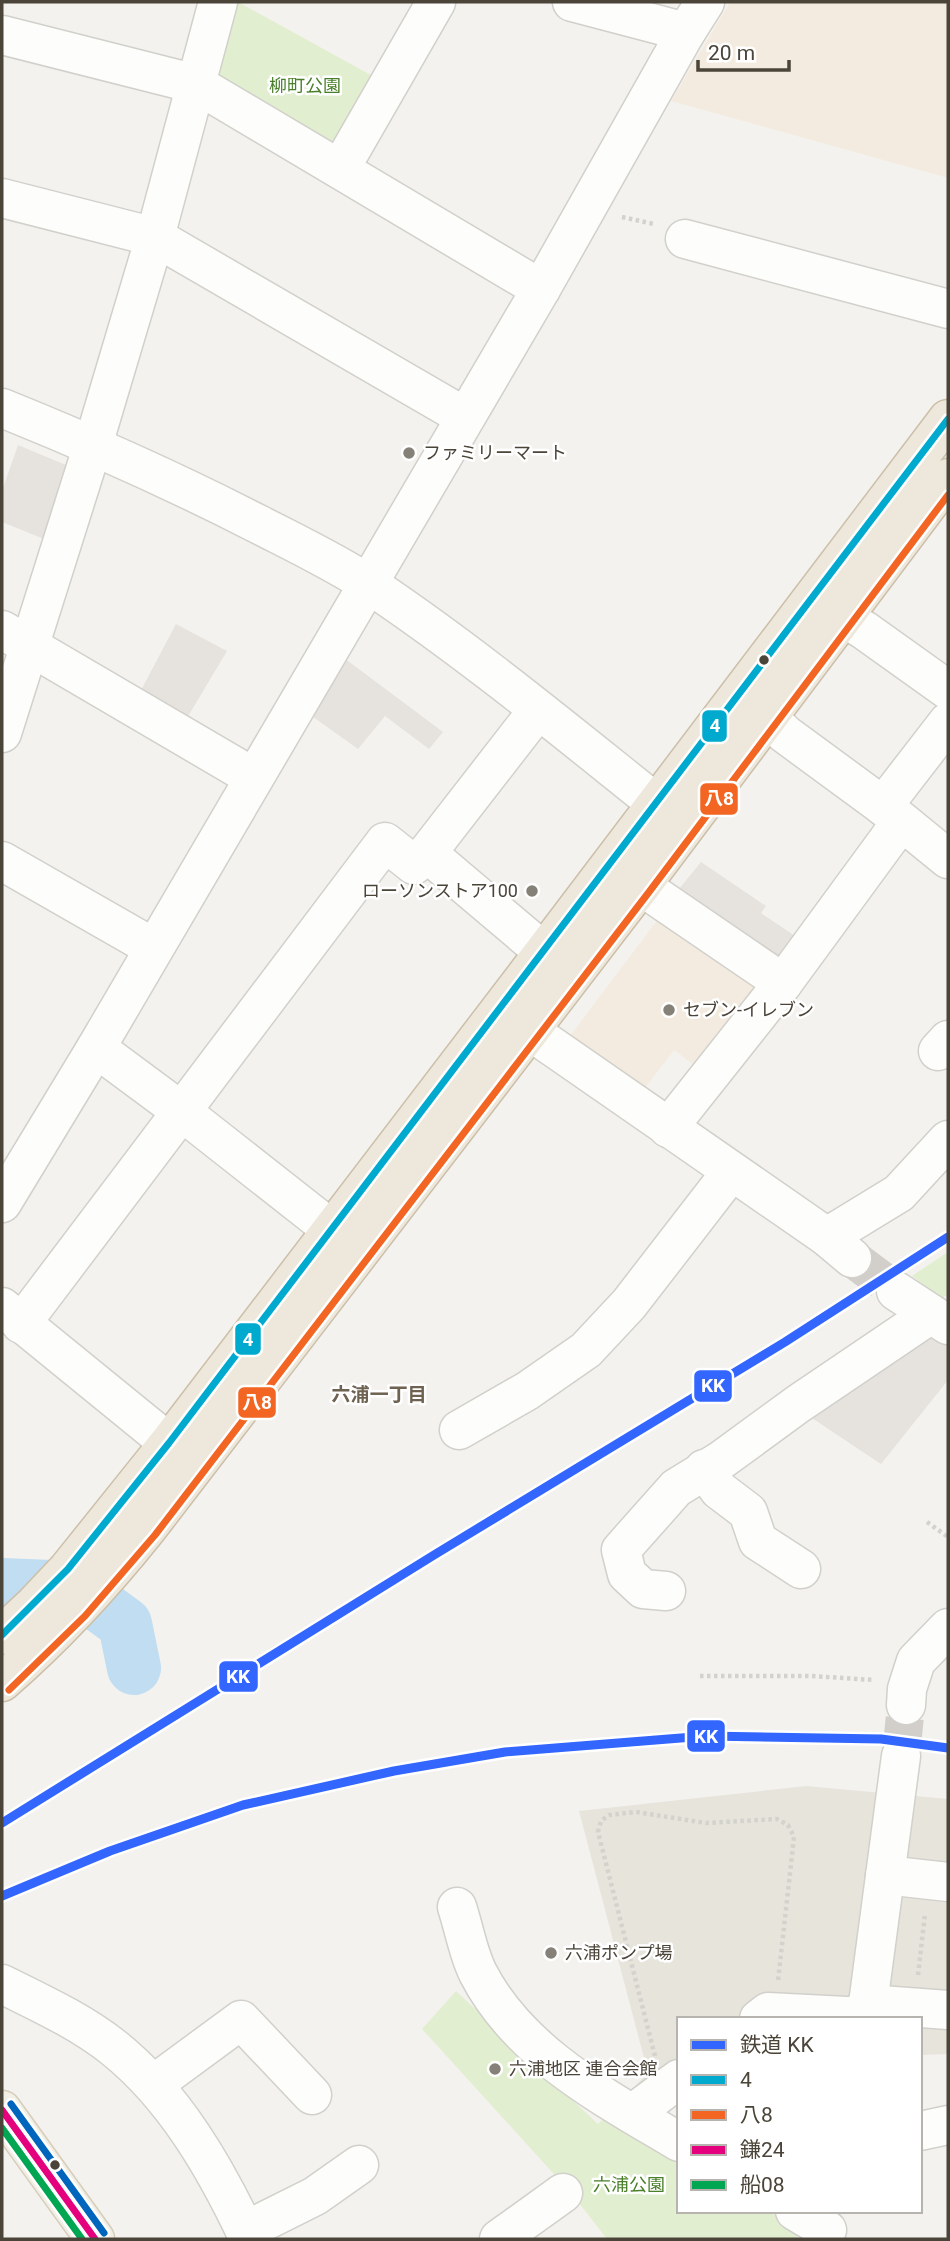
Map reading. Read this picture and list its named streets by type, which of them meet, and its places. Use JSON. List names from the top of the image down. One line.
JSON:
{"districts":["六浦一丁目"],"parks":["柳町公園","六浦公園"],"places":["ファミリーマート","ローソンストア100","セブン-イレブン","六浦ポンプ場","六浦地区 連合会館"],"lines":["transit line 4","transit line 八8","rail line KK","transit line 鎌24","transit line 船08"],"legend":["鉄道 KK","4","八8","鎌24","船08"],"scale_bar":"20 m"}
